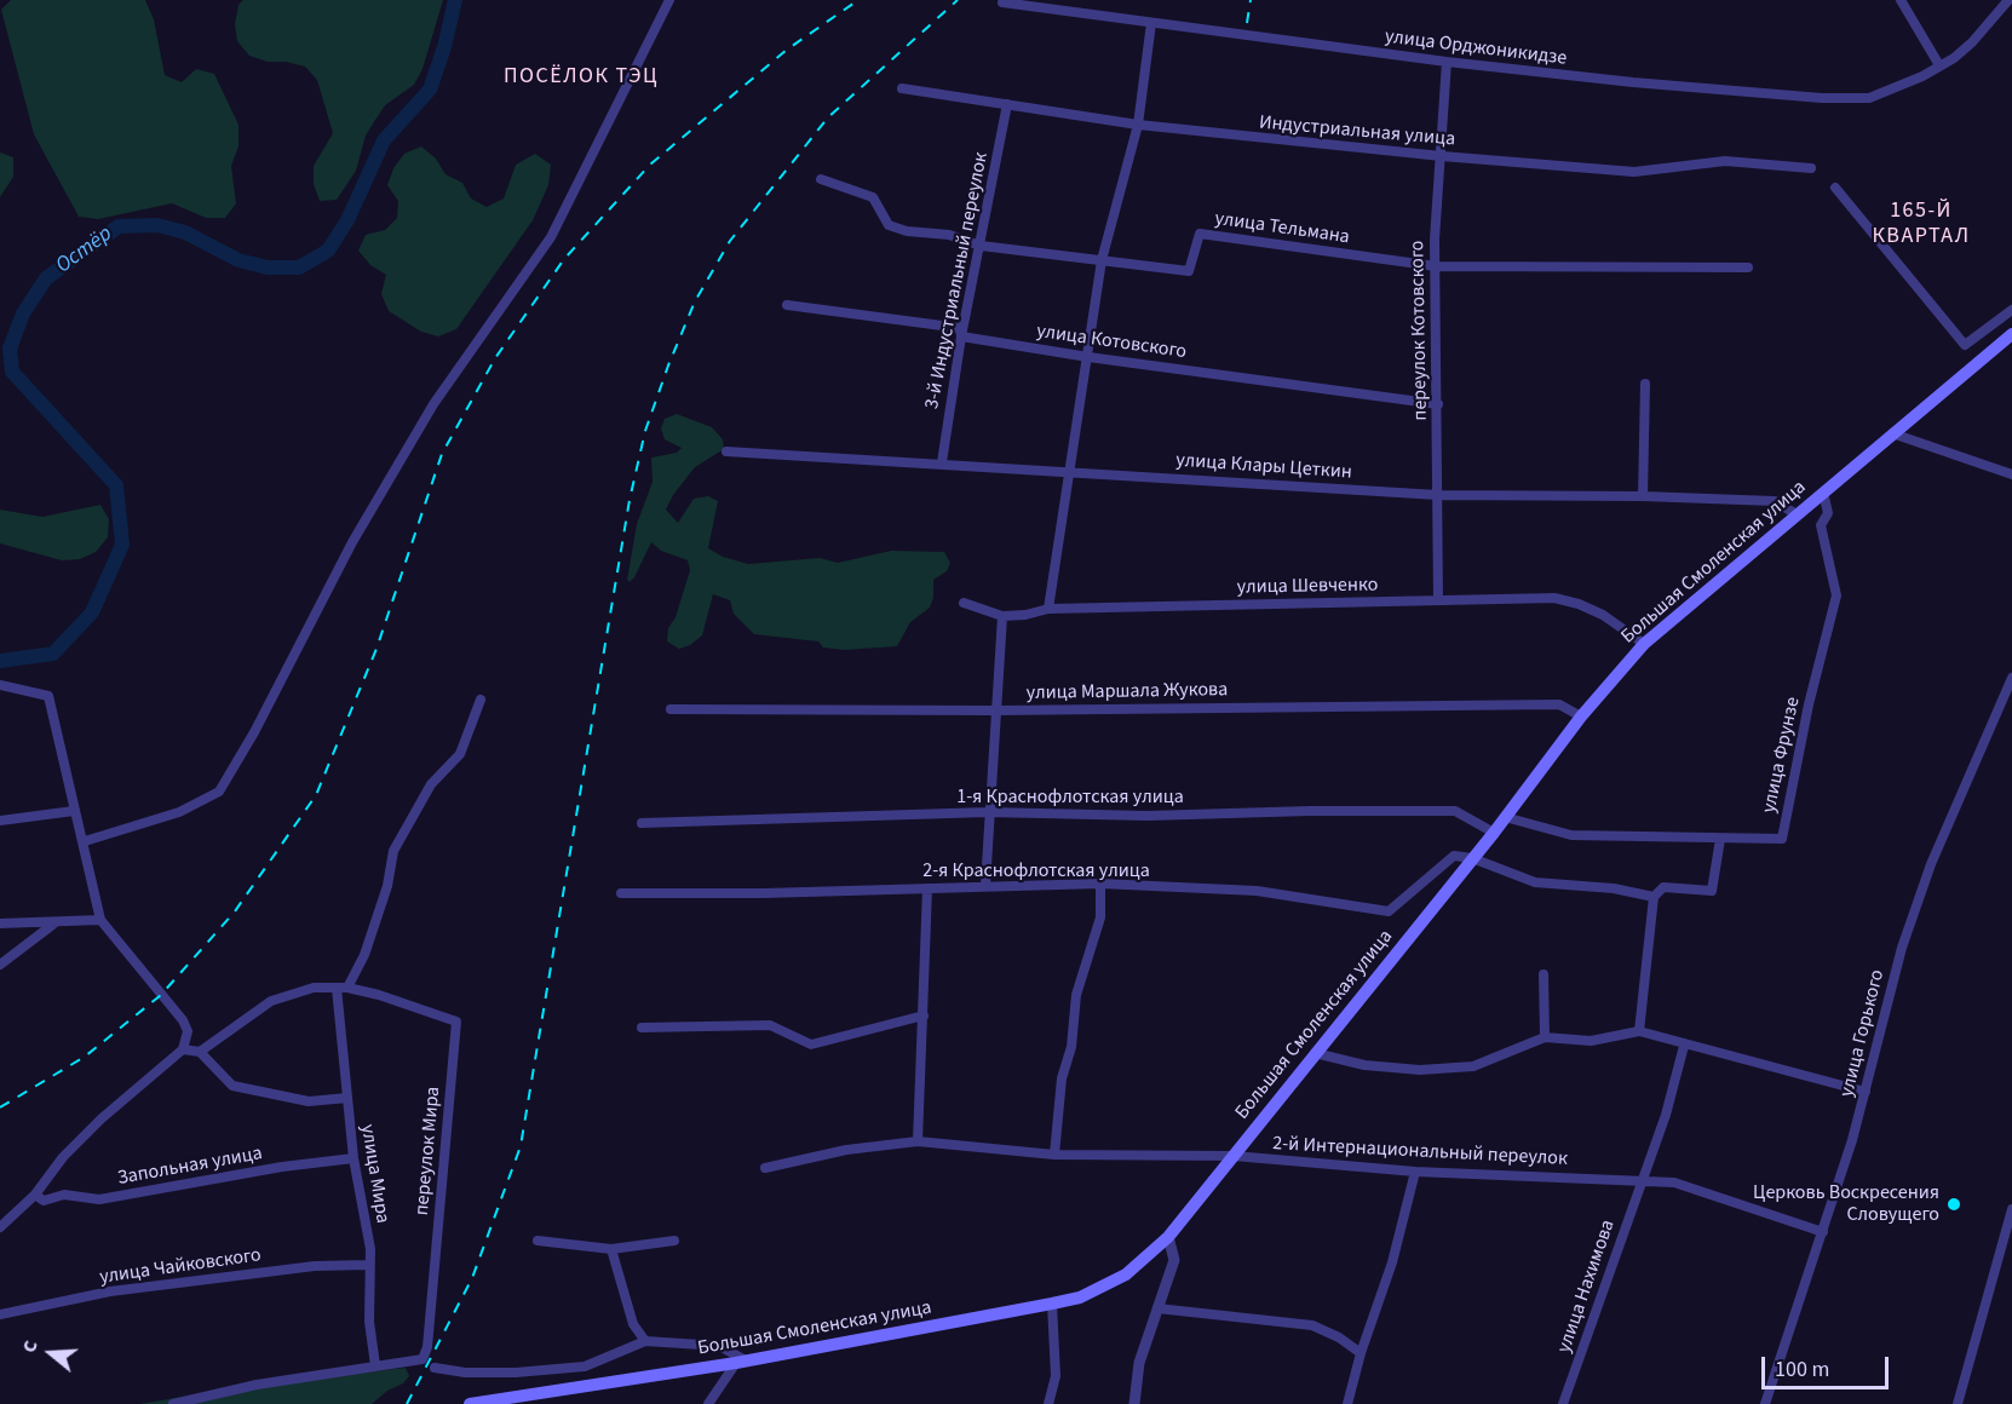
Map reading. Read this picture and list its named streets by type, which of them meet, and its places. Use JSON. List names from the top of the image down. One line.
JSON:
{"streets":{"main road":["Большая Смоленская улица"],"street":["улица Орджоникидзе","Индустриальная улица","улица Тельмана","3-й Индустриальный переулок","переулок Котовского","улица Котовского","улица Клары Цеткин","улица Шевченко","улица Маршала Жукова","улица Фрунзе","1-я Краснофлотская улица","2-я Краснофлотская улица","улица Горького","переулок Мира","2-й Интернациональный переулок","Запольная улица","улица Мира","улица Чайковского","улица Нахимова"]},"crossings":[["улица Орджоникидзе","переулок Котовского"],["Индустриальная улица","3-й Индустриальный переулок"],["Индустриальная улица","переулок Котовского"],["улица Тельмана","3-й Индустриальный переулок"],["улица Тельмана","переулок Котовского"],["3-й Индустриальный переулок","улица Котовского"],["3-й Индустриальный переулок","улица Клары Цеткин"],["переулок Котовского","улица Котовского"],["переулок Котовского","улица Клары Цеткин"],["переулок Котовского","улица Шевченко"],["улица Клары Цеткин","Большая Смоленская улица"],["Большая Смоленская улица","улица Шевченко"],["Большая Смоленская улица","улица Маршала Жукова"],["Большая Смоленская улица","улица Фрунзе"],["Большая Смоленская улица","1-я Краснофлотская улица"],["Большая Смоленская улица","2-я Краснофлотская улица"],["Большая Смоленская улица","2-й Интернациональный переулок"],["улица Горького","2-й Интернациональный переулок"],["переулок Мира","улица Мира"],["2-й Интернациональный переулок","улица Нахимова"],["Запольная улица","улица Мира"],["улица Мира","улица Чайковского"]],"districts":["ПОСЁЛОК ТЭЦ","165-Й КВАРТАЛ"],"water":["Остёр"],"places":["Церковь Воскресения Словущего"],"scale_bar":"100 m","north":"left"}
